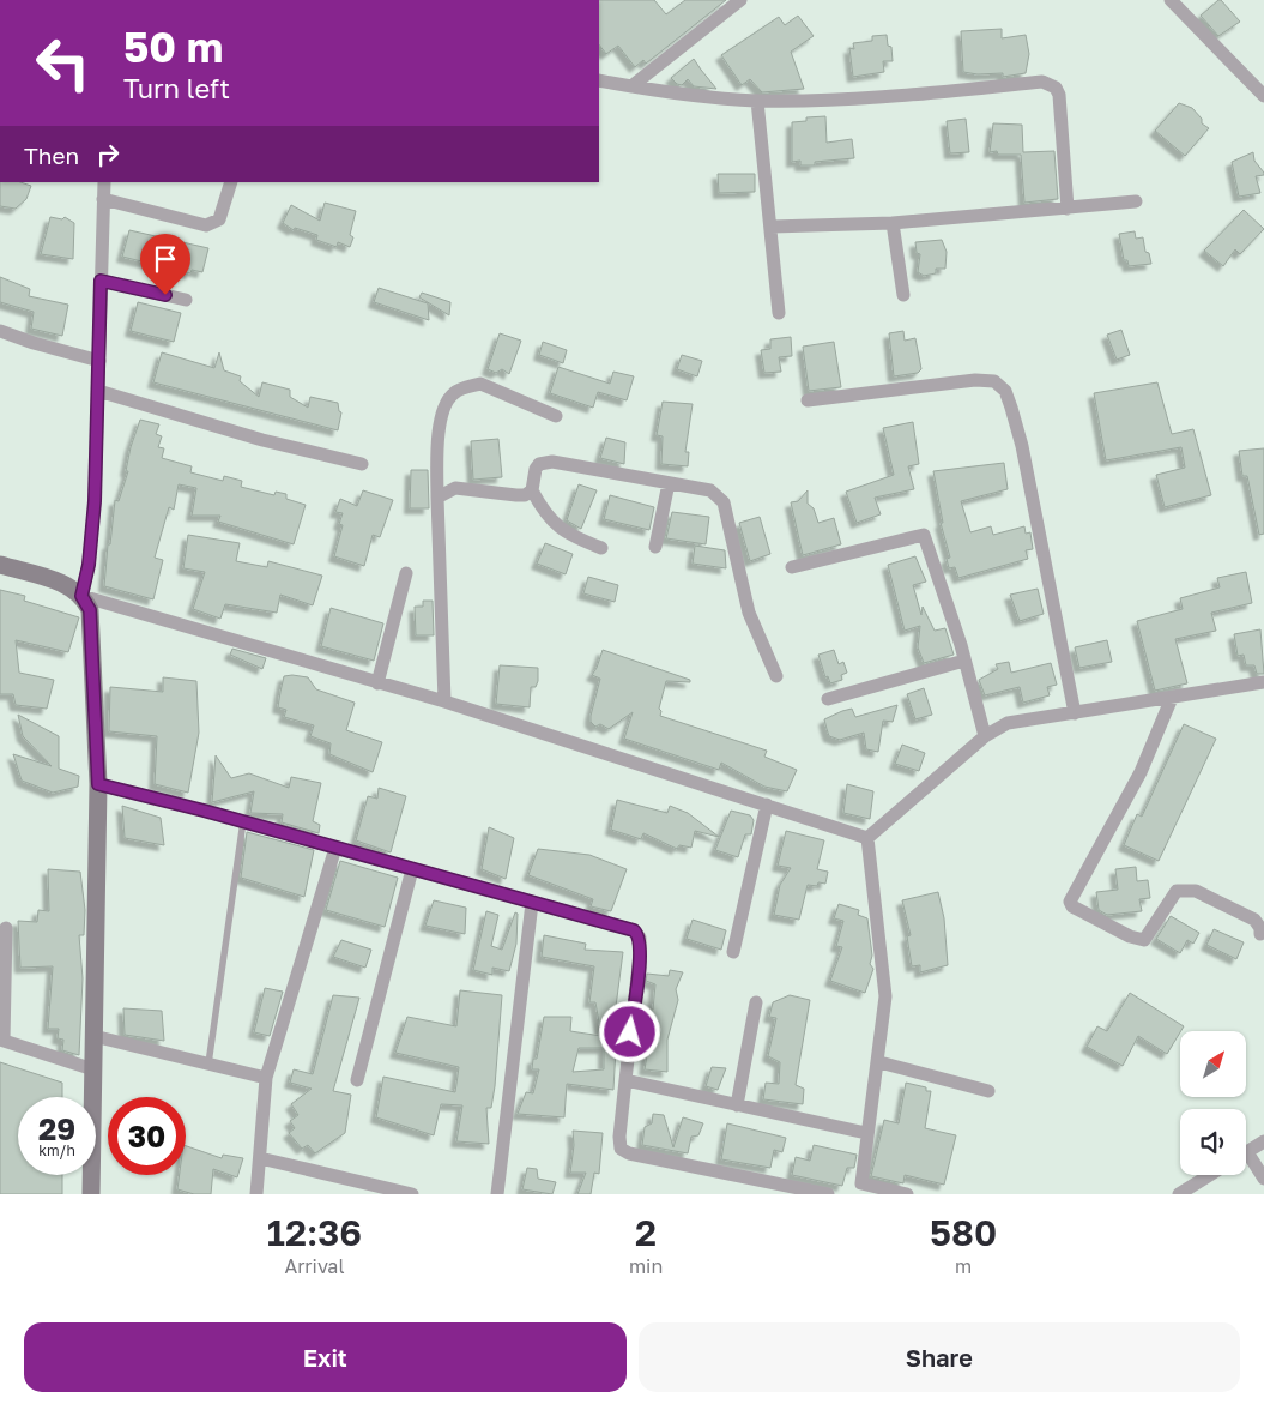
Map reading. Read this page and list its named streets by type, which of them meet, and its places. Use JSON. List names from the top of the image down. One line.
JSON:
{"north":"top right","page":{"turn":["50 m","Turn left"],"then":"Then","speed":"29 km/h","limit":"30","eta":["12:36","Arrival","2","min","580","m"],"buttons":["Exit","Share"]}}
